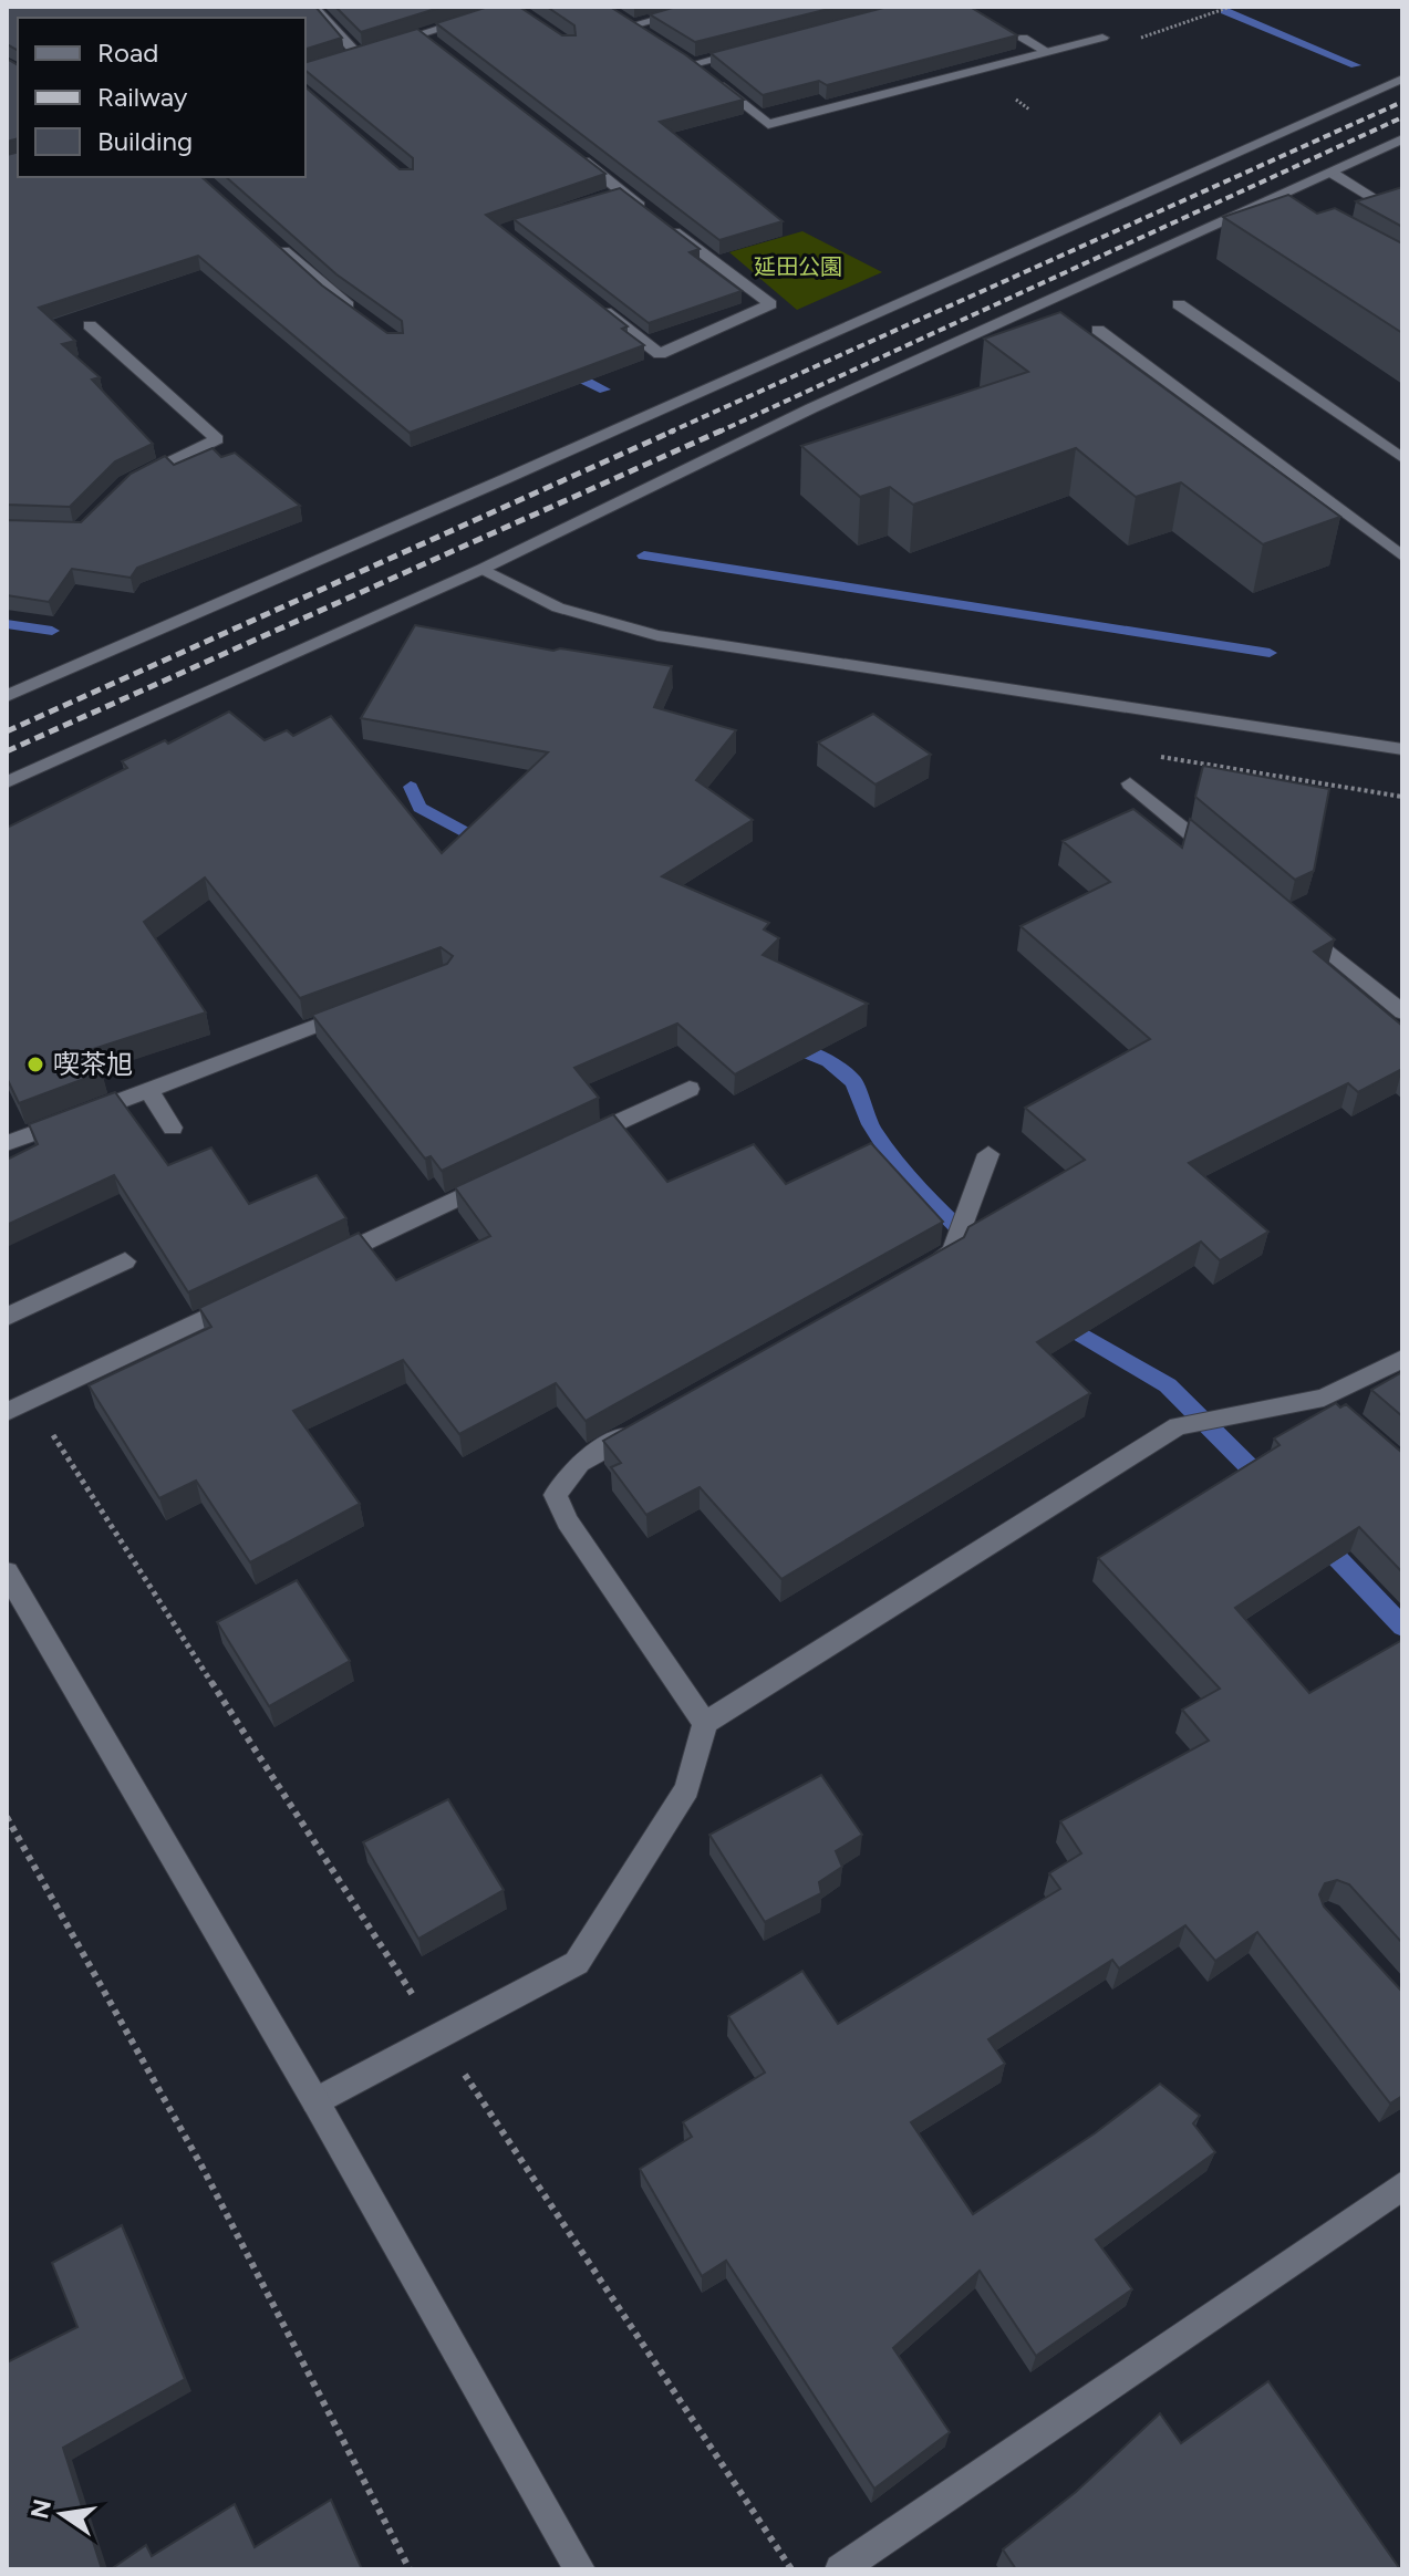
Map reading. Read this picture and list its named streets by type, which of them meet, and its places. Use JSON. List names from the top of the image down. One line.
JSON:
{"parks":["延田公園"],"places":["喫茶旭"],"legend":["Road","Railway","Building"],"north":"left"}
